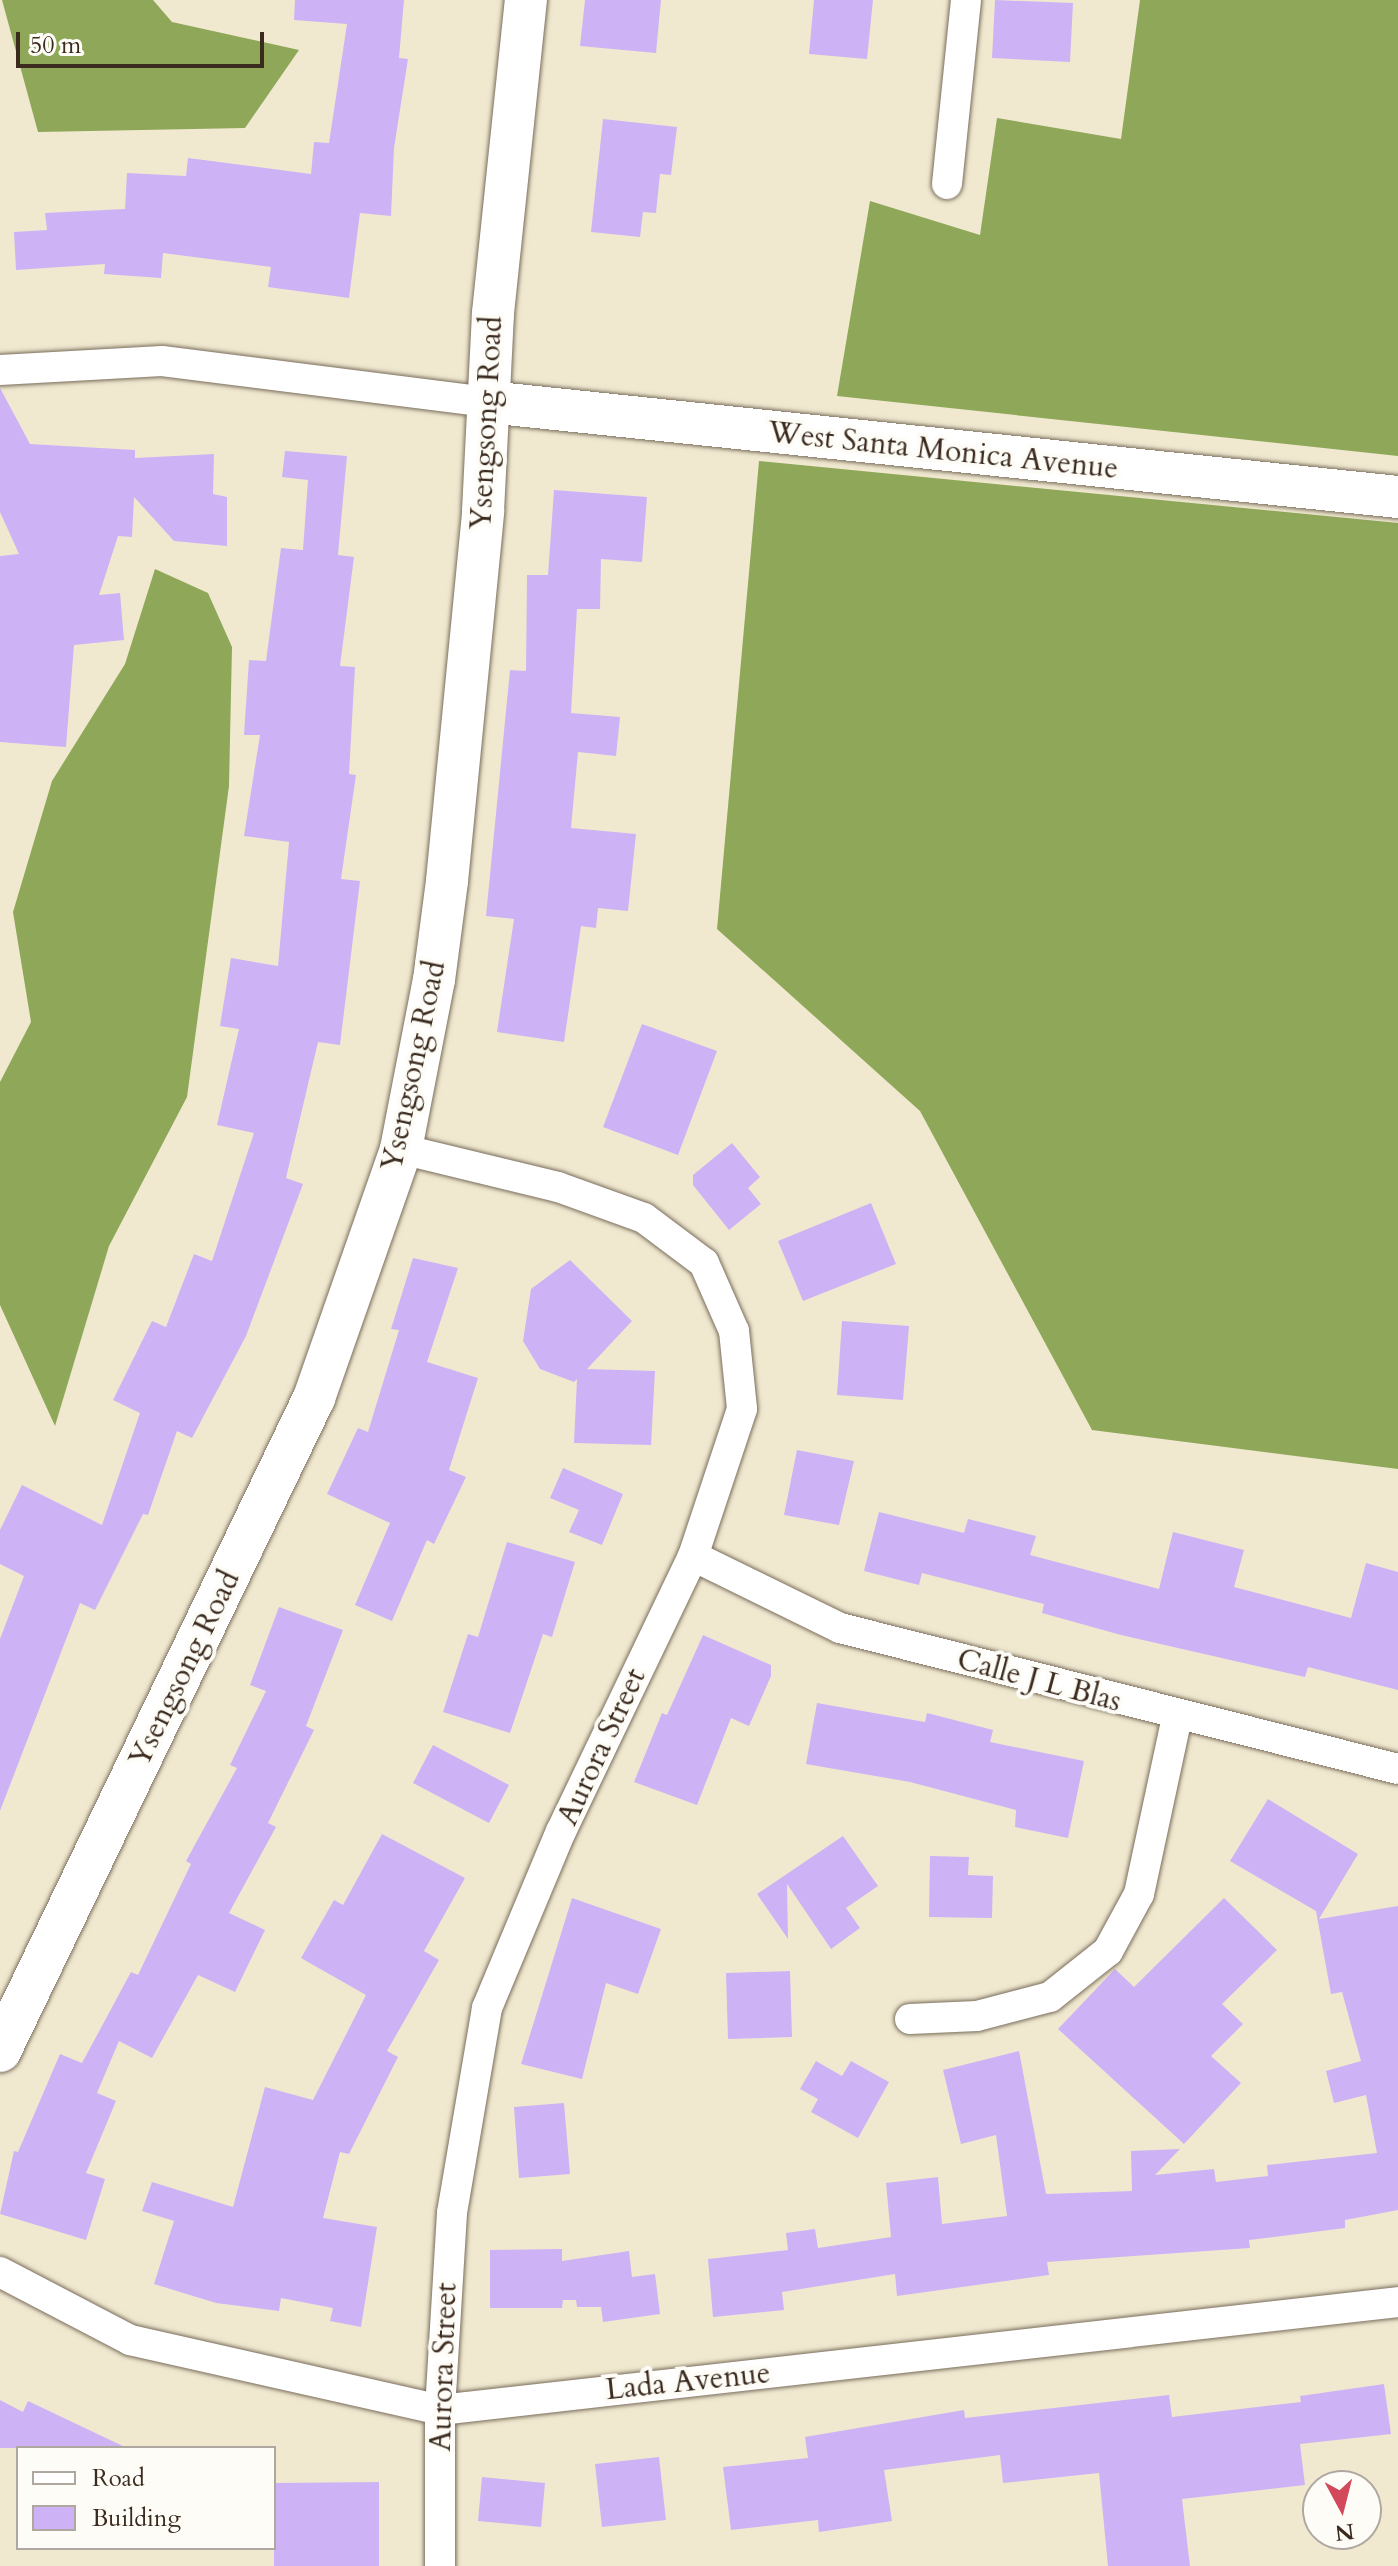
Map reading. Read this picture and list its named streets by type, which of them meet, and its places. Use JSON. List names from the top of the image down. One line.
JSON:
{"streets":{"main road":["Ysengsong Road","West Santa Monica Avenue"],"street":["Calle J L Blas","Aurora Street","Lada Avenue"]},"crossings":[["Ysengsong Road","West Santa Monica Avenue"],["Ysengsong Road","Aurora Street"],["Calle J L Blas","Aurora Street"],["Aurora Street","Lada Avenue"]],"legend":["Road","Building"],"scale_bar":"50 m","north":"bottom"}
